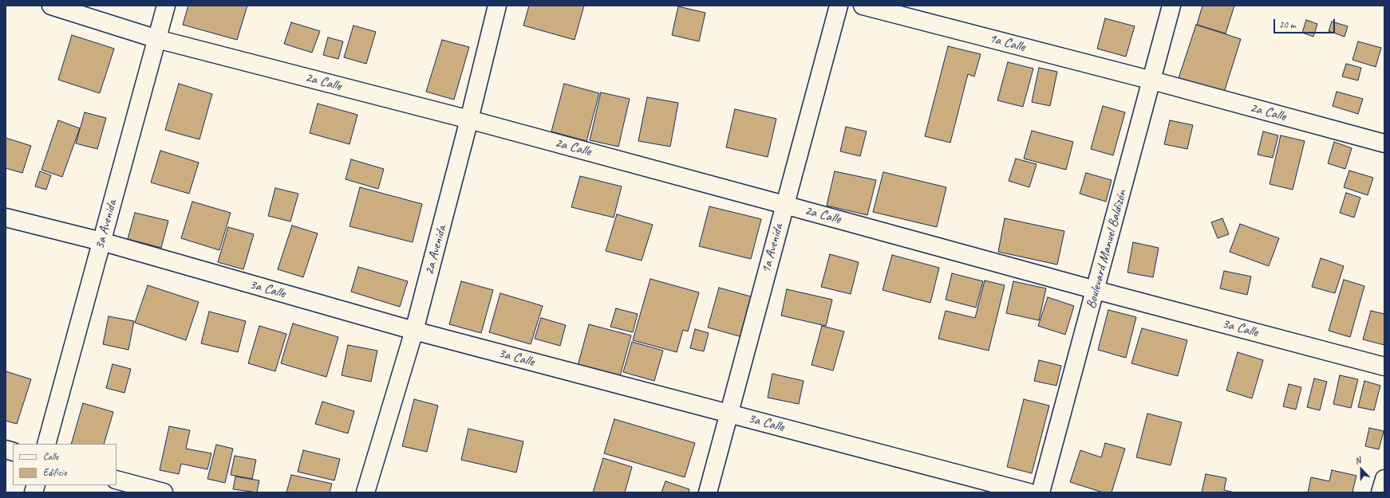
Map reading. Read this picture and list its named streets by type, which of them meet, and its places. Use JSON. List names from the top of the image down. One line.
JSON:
{"streets":{"street":["1a Calle","2a Calle","3a Avenida","1a Avenida","Boulevard Manuel Baldizón","2a Avenida","3a Calle"]},"crossings":[["1a Calle","2a Calle"],["1a Calle","Boulevard Manuel Baldizón"],["2a Calle","3a Avenida"],["2a Calle","1a Avenida"],["2a Calle","Boulevard Manuel Baldizón"],["2a Calle","2a Avenida"],["2a Calle","3a Calle"],["3a Avenida","3a Calle"],["1a Avenida","3a Calle"],["Boulevard Manuel Baldizón","3a Calle"],["2a Avenida","3a Calle"]],"legend":["Calle","Edificio"],"scale_bar":"20 m","north":"top"}
